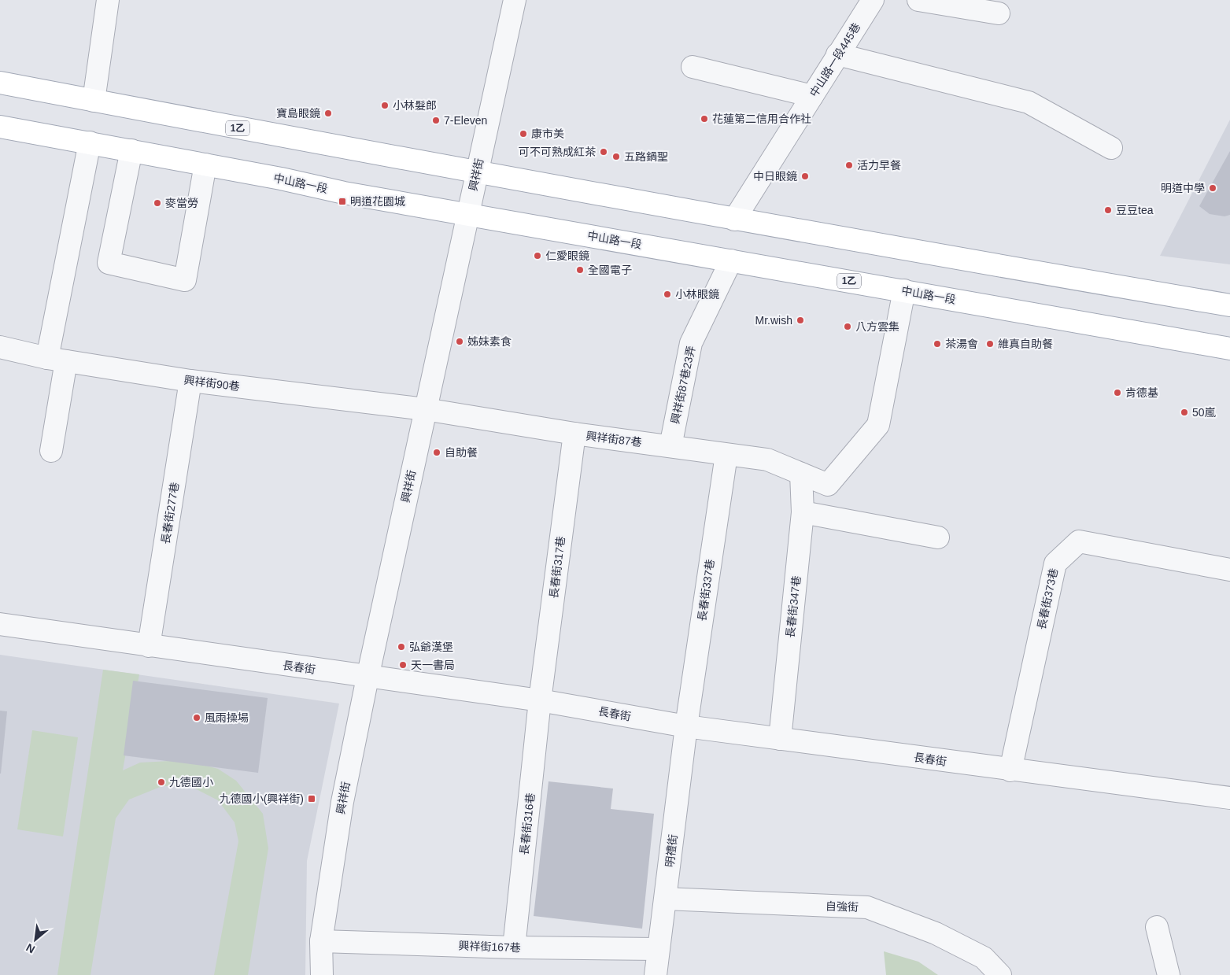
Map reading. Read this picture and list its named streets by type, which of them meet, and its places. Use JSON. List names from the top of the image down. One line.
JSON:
{"streets":{"main road":["1乙","中山路一段"],"street":["中山路一段445巷","興祥街","興祥街90巷","興祥街87巷23弄","興祥街87巷","長春街277巷","長春街317巷","長春街337巷","長春街373巷","長春街347巷","長春街","長春街316巷","明禮街","自強街","興祥街167巷"]},"crossings":[["中山路一段445巷","1乙"],["1乙","興祥街"],["興祥街","中山路一段"],["興祥街","興祥街90巷"],["興祥街","興祥街87巷"],["興祥街","長春街"],["興祥街","興祥街167巷"],["中山路一段","興祥街87巷23弄"],["中山路一段","興祥街87巷"],["興祥街90巷","興祥街87巷"],["興祥街90巷","長春街277巷"],["興祥街87巷23弄","興祥街87巷"],["興祥街87巷","長春街317巷"],["興祥街87巷","長春街337巷"],["興祥街87巷","長春街347巷"],["長春街277巷","長春街"],["長春街317巷","長春街"],["長春街317巷","長春街316巷"],["長春街337巷","長春街"],["長春街337巷","明禮街"],["長春街373巷","長春街"],["長春街347巷","長春街"],["長春街","長春街316巷"],["長春街","明禮街"],["長春街316巷","興祥街167巷"],["明禮街","自強街"],["明禮街","興祥街167巷"]],"places":{"other":["小林髮郎","寶島眼鏡","花蓮第二信用合作社","7-Eleven","康市美","可不可熟成紅茶","五路鍋聖","活力早餐","中日眼鏡","明道中學","麥當勞","豆豆tea","仁愛眼鏡","全國電子","小林眼鏡","Mr.wish","八方雲集","姊妹素食","茶湯會","維真自助餐","肯德基","50嵐","自助餐","弘爺漢堡","天一書局","風雨操場","九德國小"],"transit":["明道花園城","九德國小(興祥街)"]},"north":"bottom left"}
